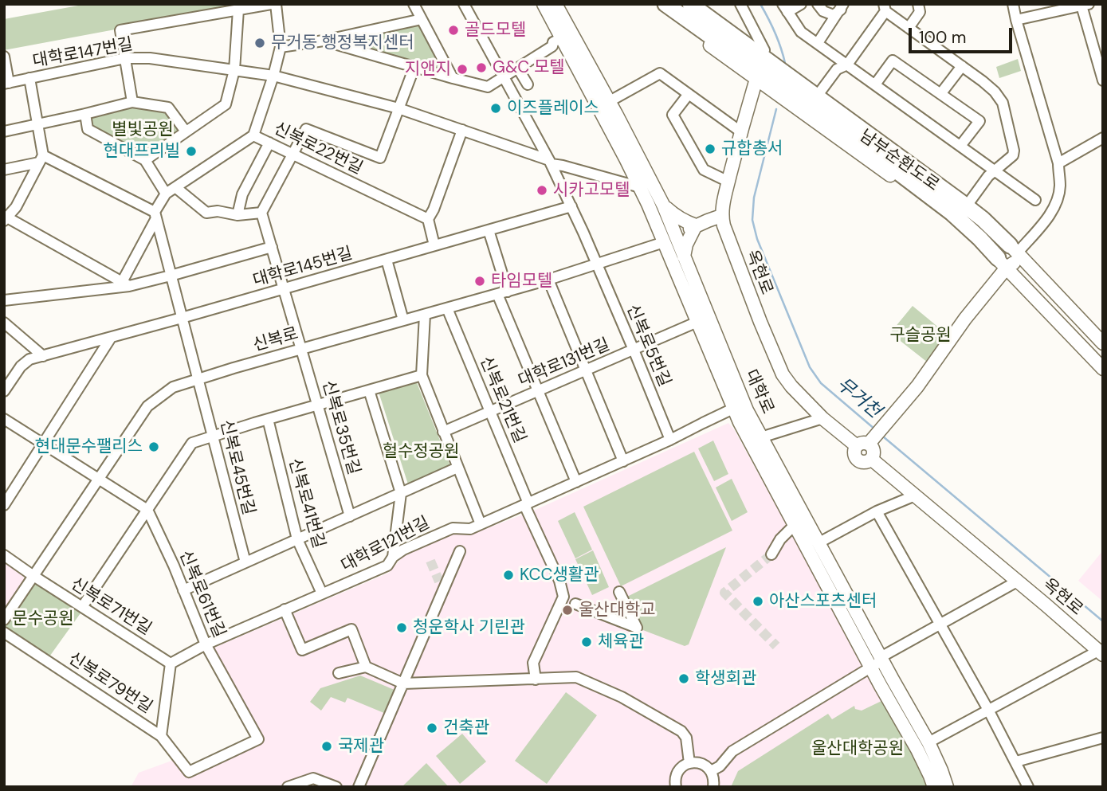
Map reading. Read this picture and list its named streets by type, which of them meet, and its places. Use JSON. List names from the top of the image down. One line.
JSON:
{"streets":{"main road":["남부순환도로","옥현로","대학로"],"street":["대학로147번길","신복로22번길","대학로145번길","신복로","신복로5번길","대학로131번길","신복로21번길","신복로35번길","신복로45번길","신복로41번길","대학로121번길","신복로61번길","신복로71번길","신복로79번길"]},"crossings":[["대학로147번길","신복로5번길"],["대학로147번길","대학로"],["신복로22번길","신복로45번길"],["남부순환도로","옥현로"],["대학로145번길","신복로5번길"],["대학로145번길","신복로35번길"],["대학로145번길","신복로45번길"],["신복로","신복로5번길"],["신복로","대학로"],["신복로","신복로21번길"],["신복로","신복로35번길"],["신복로","신복로45번길"],["신복로","신복로71번길"],["신복로5번길","대학로131번길"],["신복로5번길","대학로121번길"],["대학로131번길","대학로"],["대학로131번길","신복로21번길"],["대학로","대학로121번길"],["신복로21번길","대학로121번길"],["신복로41번길","대학로121번길"],["대학로121번길","신복로61번길"],["대학로121번길","신복로71번길"],["신복로61번길","신복로79번길"]],"water":["무거천"],"parks":["별빛공원","구슬공원","헐수정공원","문수공원","울산대학공원"],"places":["골드모텔","무거동 행정복지센터","G&C 모텔","지앤지","이즈플레이스","규합총서","현대프리빌","시카고모텔","타임모텔","현대문수팰리스","KCC생활관","아산스포츠센터","울산대학교","청운학사 기린관","체육관","학생회관","건축관","국제관"],"scale_bar":"100 m"}
